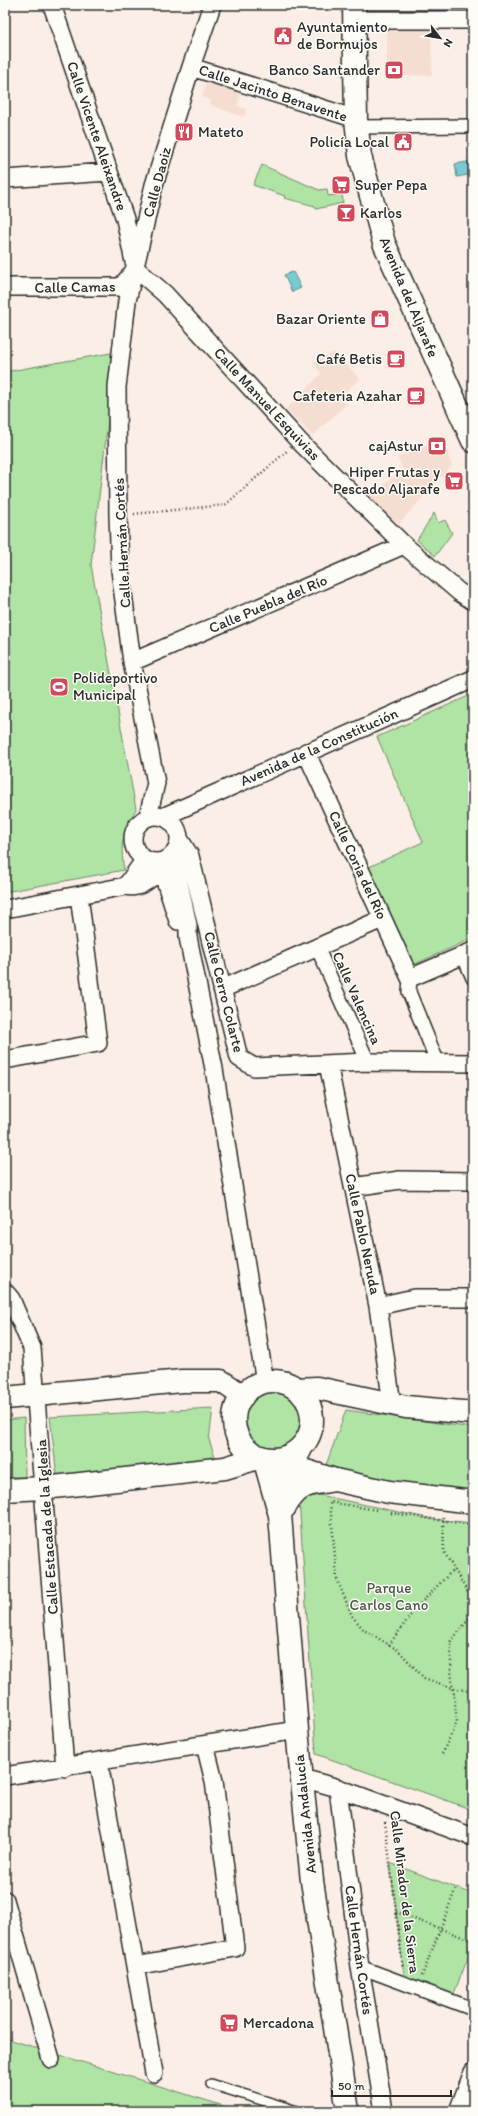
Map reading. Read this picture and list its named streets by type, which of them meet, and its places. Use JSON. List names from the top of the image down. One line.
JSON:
{"streets":{"main road":["Avenida del Aljarafe","Avenida Andalucía"],"street":["Calle Jacinto Benavente","Calle Vicente Aleixandre","Calle Daoiz","Calle Camas","Calle Manuel Esquivias","Calle Hernán Cortés","Calle Puebla del Río","Avenida de la Constitución","Calle Coria del Río","Calle Cerro Colarte","Calle Valencina","Calle Pablo Neruda","Calle Estacada de la Iglesia"],"path":["Calle Mirador de la Sierra"]},"crossings":[["Calle Jacinto Benavente","Calle Daoiz"],["Calle Jacinto Benavente","Avenida del Aljarafe"],["Calle Vicente Aleixandre","Calle Daoiz"],["Calle Vicente Aleixandre","Calle Camas"],["Calle Vicente Aleixandre","Calle Manuel Esquivias"],["Calle Vicente Aleixandre","Calle Hernán Cortés"],["Calle Daoiz","Calle Camas"],["Calle Daoiz","Calle Manuel Esquivias"],["Calle Daoiz","Calle Hernán Cortés"],["Calle Camas","Calle Manuel Esquivias"],["Calle Camas","Calle Hernán Cortés"],["Calle Manuel Esquivias","Calle Hernán Cortés"],["Calle Manuel Esquivias","Calle Puebla del Río"],["Calle Hernán Cortés","Calle Puebla del Río"],["Calle Hernán Cortés","Avenida de la Constitución"],["Calle Hernán Cortés","Calle Cerro Colarte"],["Avenida de la Constitución","Calle Coria del Río"],["Avenida de la Constitución","Calle Cerro Colarte"],["Calle Cerro Colarte","Calle Valencina"],["Calle Cerro Colarte","Calle Pablo Neruda"]],"parks":["Parque Carlos Cano"],"places":{"public building":["Ayuntamiento de Bormujos","Policía Local"],"bank":["Banco Santander","cajAstur"],"restaurant":["Mateto"],"supermarket":["Super Pepa","Hiper Frutas y Pescado Aljarafe","Mercadona"],"bar":["Karlos"],"shop":["Bazar Oriente"],"cafe":["Café Betis","Cafeteria Azahar"],"sports":["Polideportivo Municipal"]},"scale_bar":"50 m","north":"bottom right"}
